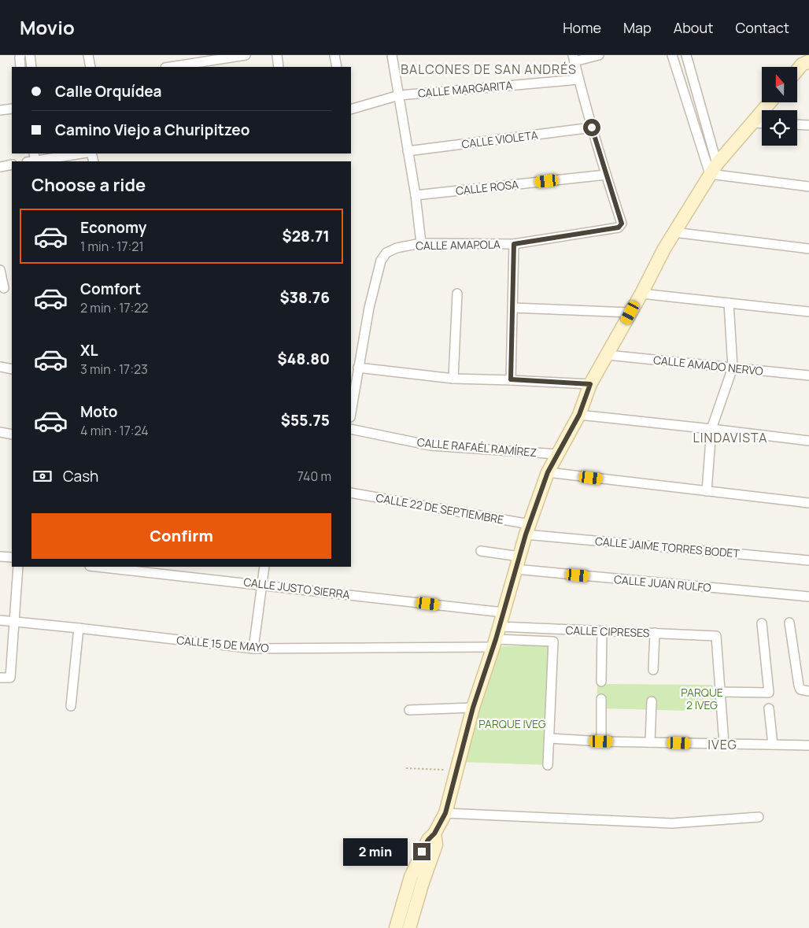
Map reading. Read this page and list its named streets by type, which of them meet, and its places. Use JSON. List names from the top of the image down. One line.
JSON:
{"streets":{"street":["CALLE MARGARITA","CALLE VIOLETA","CALLE ROSA","CALLE AMAPOLA","CALLE AMADO NERVO","CALLE RAFAÉL RAMÍREZ","CALLE 22 DE SEPTIEMBRE","CALLE JAIME TORRES BODET","CALLE JUAN RULFO","CALLE JUSTO SIERRA","CALLE CIPRESES","CALLE 15 DE MAYO"]},"crossings":[["CALLE ROSA","CALLE AMAPOLA"],["CALLE 22 DE SEPTIEMBRE","CALLE JAIME TORRES BODET"]],"districts":["BALCONES DE SAN ANDRÉS","LINDAVISTA","IVEG"],"parks":["PARQUE 2 IVEG","PARQUE IVEG"],"north":"top","page":{"header":"Movio","nav":["Home","Map","About","Contact"],"banner":["Calle Orquídea","Camino Viejo a Churipitzeo"],"heading":"Choose a ride","list":[{"name":"Economy","note":"1 min · 17:21","value":"$28.71"},{"name":"Comfort","note":"2 min · 17:22","value":"$38.76"},{"name":"XL","note":"3 min · 17:23","value":"$48.80"},{"name":"Moto","note":"4 min · 17:24","value":"$55.75"}],"pay":["Cash","740 m"],"buttons":"Confirm","bubble":"2 min"}}
